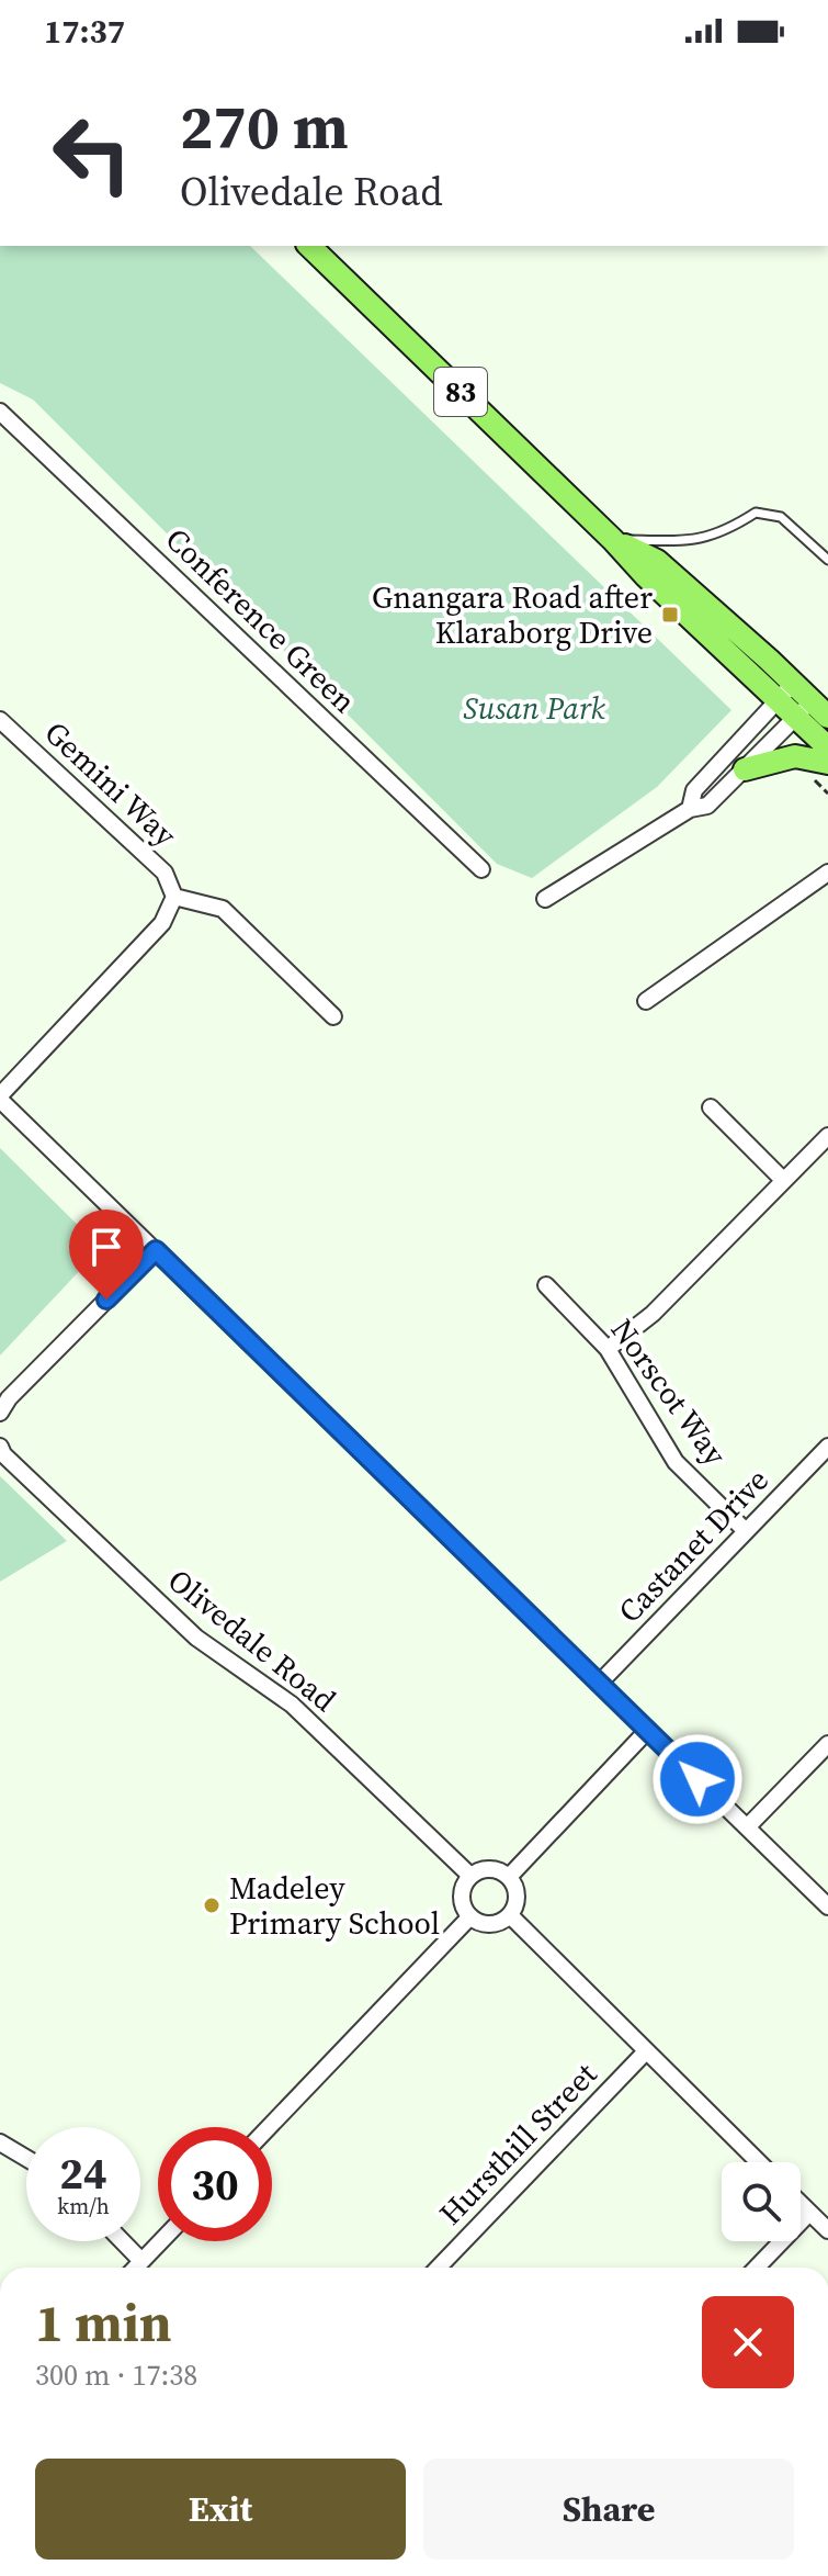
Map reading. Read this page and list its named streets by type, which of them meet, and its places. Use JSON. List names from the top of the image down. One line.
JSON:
{"streets":{"main road":["83"],"street":["Conference Green","Gemini Way","Norscot Way","Castanet Drive","Olivedale Road","Hursthill Street"]},"crossings":[["Norscot Way","Castanet Drive"]],"parks":["Susan Park"],"places":{"transit":["Gnangara Road after Klaraborg Drive"],"other":["Madeley Primary School"]},"page":{"status":"17:37","turn":["270 m","Olivedale Road"],"speed":"24 km/h","limit":"30","heading":["1 min","300 m · 17:38"],"buttons":["Exit","Share"]}}
